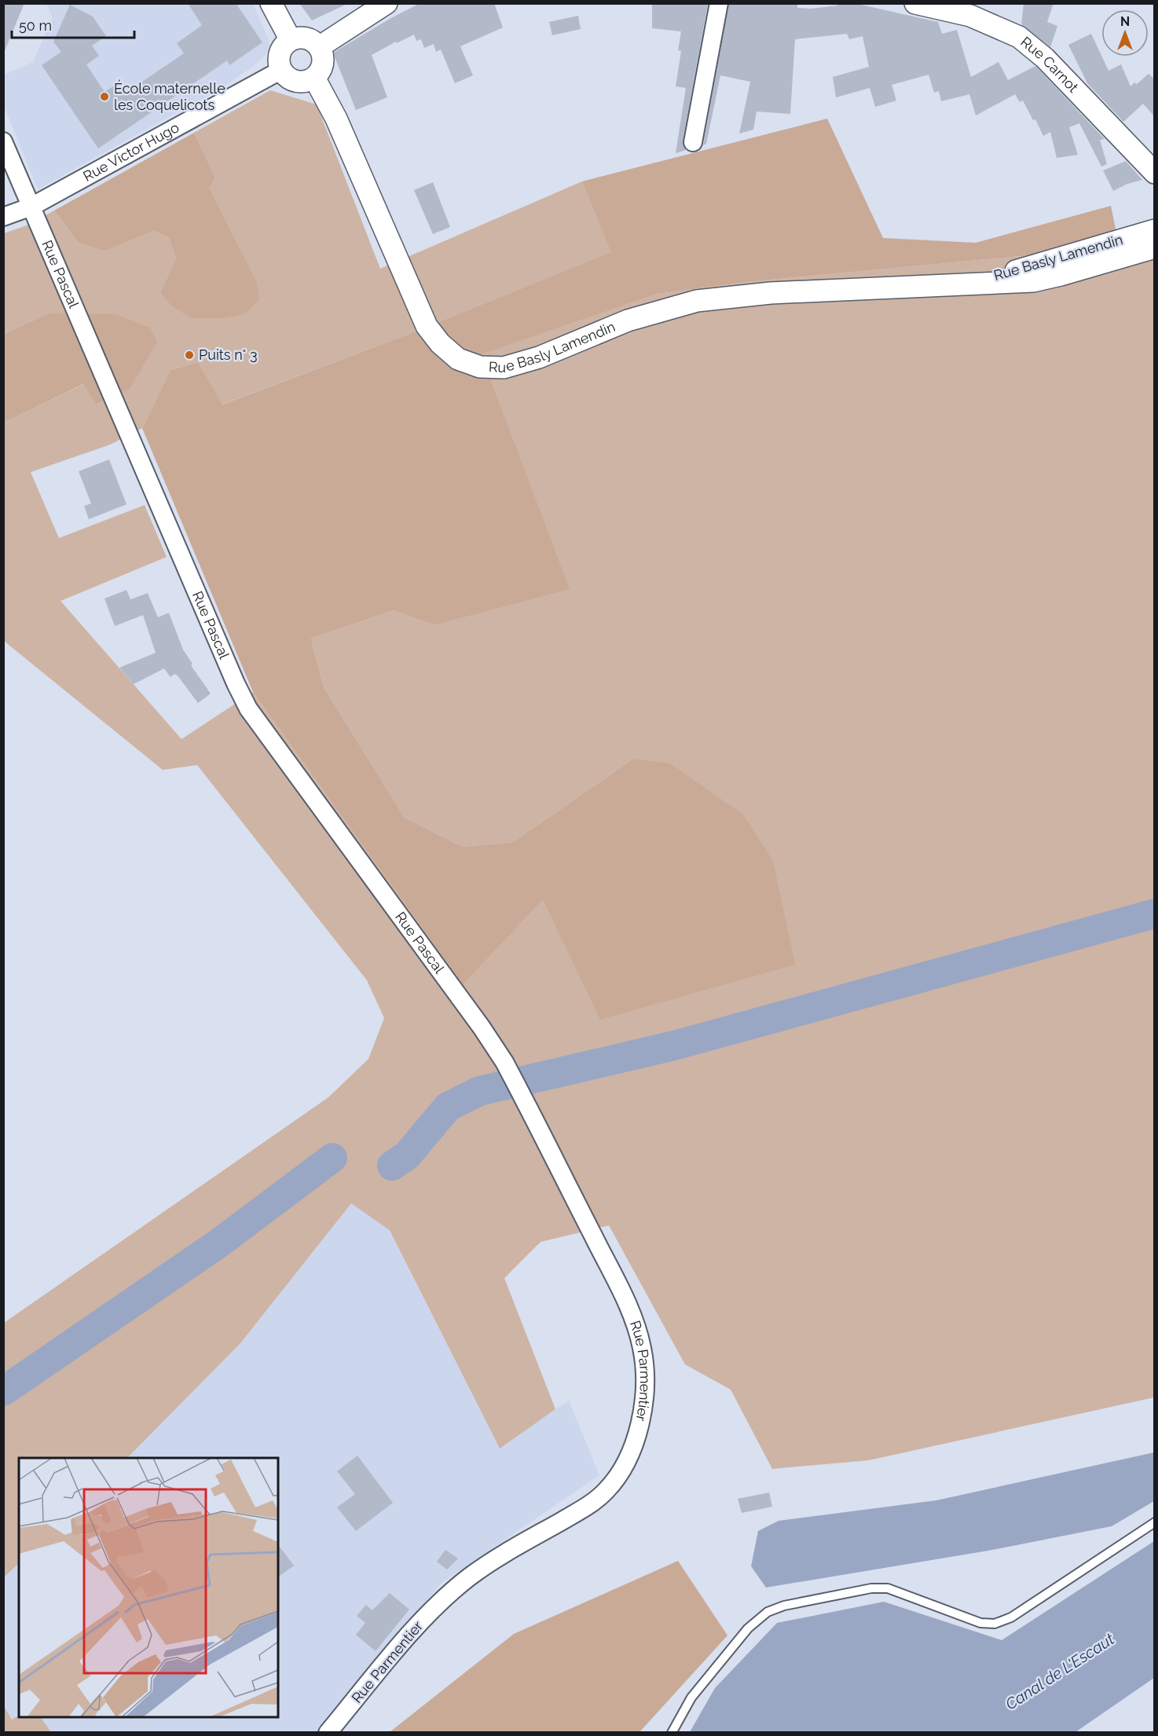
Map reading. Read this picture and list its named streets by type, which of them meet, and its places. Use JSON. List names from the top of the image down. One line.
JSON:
{"streets":{"street":["Rue Carnot","Rue Victor Hugo","Rue Basly Lamendin","Rue Pascal","Rue Parmentier"]},"crossings":[["Rue Victor Hugo","Rue Basly Lamendin"],["Rue Victor Hugo","Rue Pascal"],["Rue Pascal","Rue Parmentier"]],"water":["Canal de L'Escaut"],"places":["École maternelle les Coquelicots","Puits n° 3"],"scale_bar":"50 m","north":"top"}
